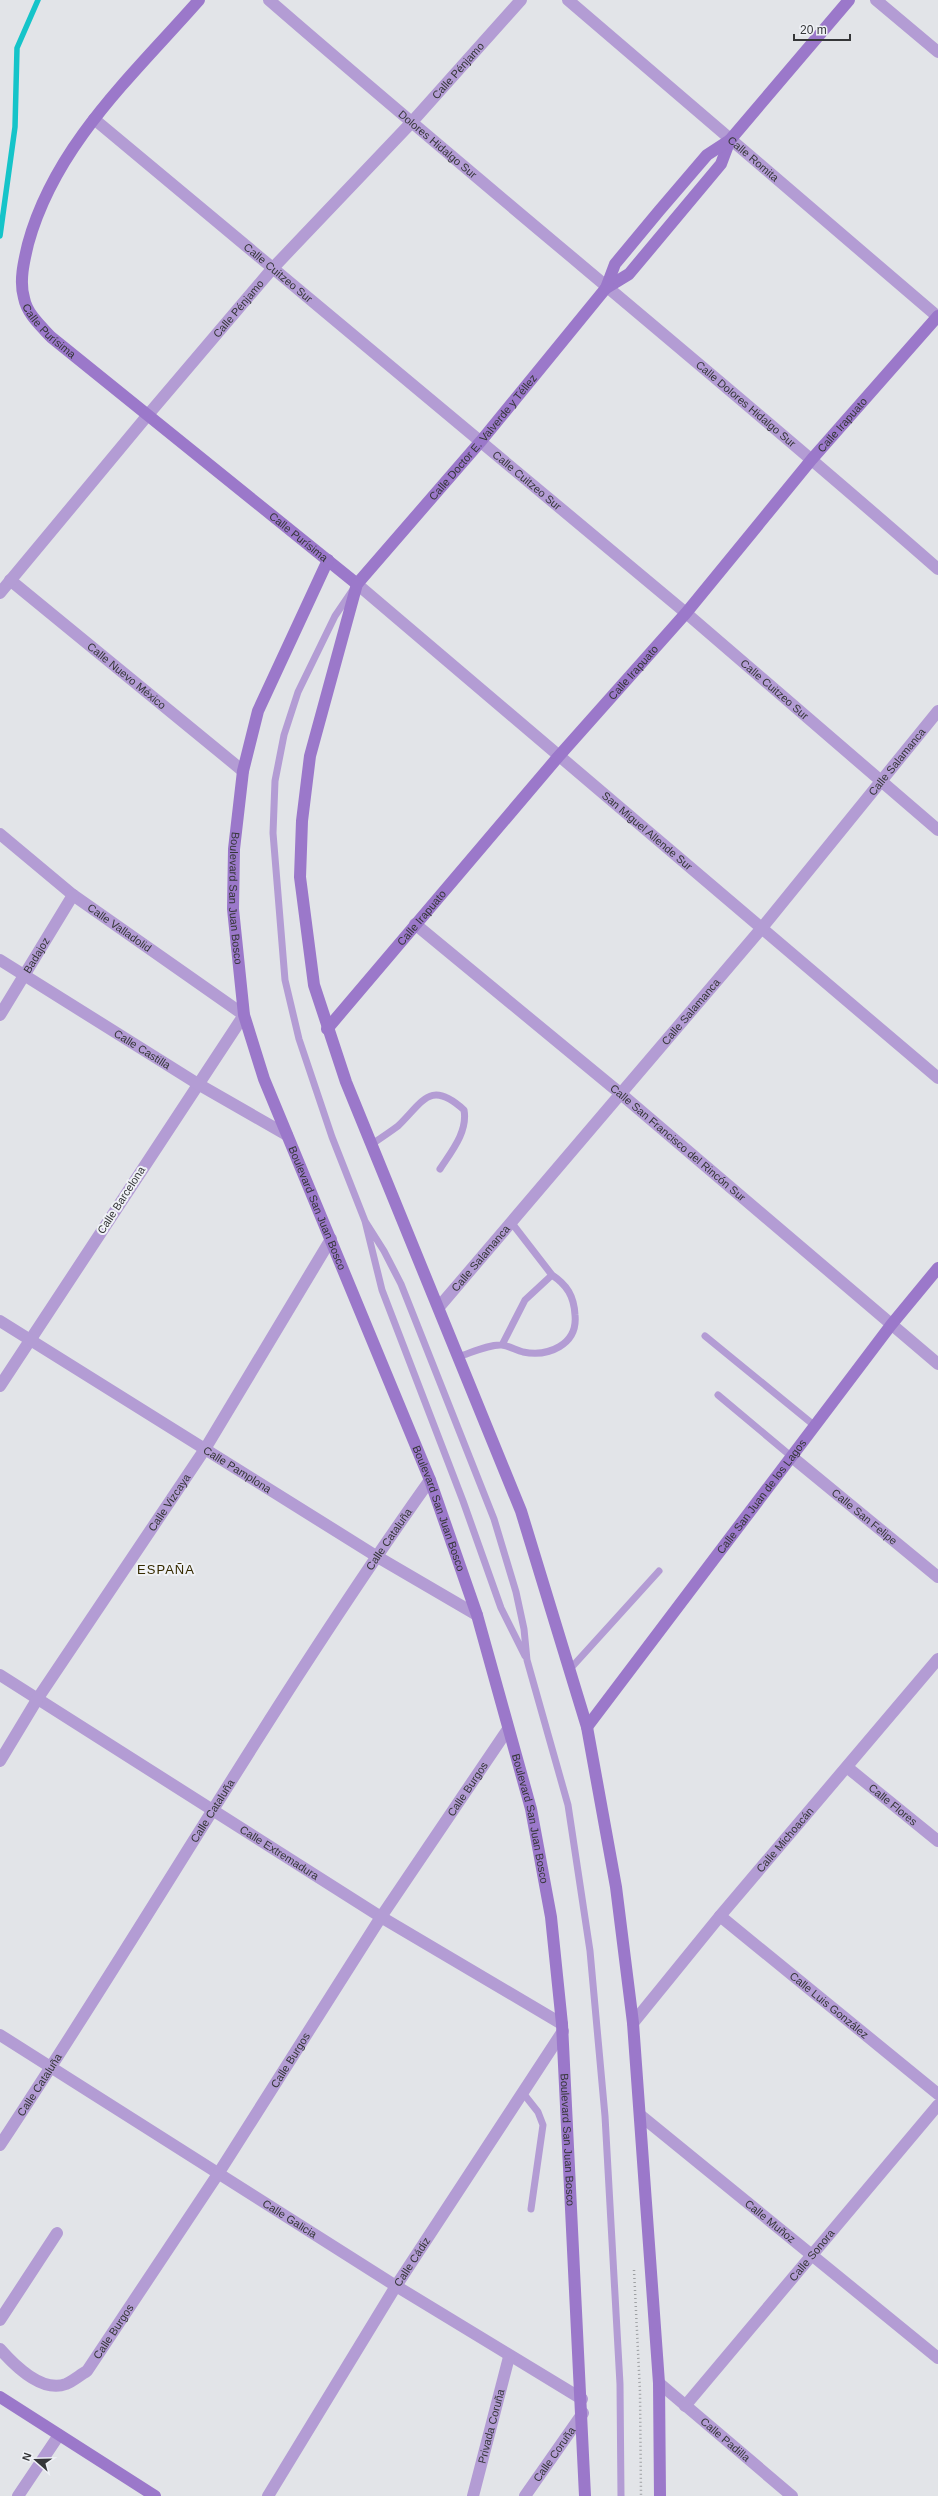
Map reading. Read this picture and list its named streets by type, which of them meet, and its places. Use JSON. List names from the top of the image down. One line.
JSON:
{"streets":{"street":["Calle Pénjamo","Dolores Hidalgo Sur","Calle Romita","Calle Cuitzeo Sur","Calle Purísima","Calle Dolores Hidalgo Sur","Calle Irapuato","Calle Doctor E. Valverde y Téllez","Calle Nuevo México","Calle Salamanca","San Miguel Allende Sur","Boulevard San Juan Bosco","Calle Valladolid","Badajoz","Calle Castilla","Calle San Francisco del Rincón Sur","Calle Barcelona","Calle Pamplona","Calle San Juan de los Lagos","Calle Vizcaya","Calle San Felipe","Calle Cataluña","Calle Burgos","Calle Flores","Calle Michoacán","Calle Extremadura","Calle Luis González","Calle Galicia","Calle Muñoz","Calle Sonora","Calle Cádiz","Privada Coruña","Calle Padilla","Calle Coruña"]},"crossings":[["Calle Pénjamo","Dolores Hidalgo Sur"],["Calle Pénjamo","Calle Cuitzeo Sur"],["Calle Pénjamo","Calle Purísima"],["Calle Pénjamo","Calle Nuevo México"],["Dolores Hidalgo Sur","Calle Dolores Hidalgo Sur"],["Dolores Hidalgo Sur","Calle Doctor E. Valverde y Téllez"],["Calle Romita","Calle Irapuato"],["Calle Romita","Calle Doctor E. Valverde y Téllez"],["Calle Cuitzeo Sur","Calle Purísima"],["Calle Cuitzeo Sur","Calle Irapuato"],["Calle Cuitzeo Sur","Calle Doctor E. Valverde y Téllez"],["Calle Cuitzeo Sur","Calle Salamanca"],["Calle Purísima","Calle Doctor E. Valverde y Téllez"],["Calle Purísima","San Miguel Allende Sur"],["Calle Purísima","Boulevard San Juan Bosco"],["Calle Dolores Hidalgo Sur","Calle Irapuato"],["Calle Dolores Hidalgo Sur","Calle Doctor E. Valverde y Téllez"],["Calle Irapuato","San Miguel Allende Sur"],["Calle Irapuato","Calle San Francisco del Rincón Sur"],["Calle Doctor E. Valverde y Téllez","San Miguel Allende Sur"],["Calle Nuevo México","Boulevard San Juan Bosco"],["Calle Salamanca","San Miguel Allende Sur"],["Calle Salamanca","Calle San Francisco del Rincón Sur"],["Boulevard San Juan Bosco","Calle Valladolid"],["Boulevard San Juan Bosco","Calle Castilla"],["Boulevard San Juan Bosco","Calle Barcelona"],["Boulevard San Juan Bosco","Calle Pamplona"],["Boulevard San Juan Bosco","Calle Vizcaya"],["Boulevard San Juan Bosco","Calle Cataluña"],["Boulevard San Juan Bosco","Calle Burgos"],["Boulevard San Juan Bosco","Calle Extremadura"],["Boulevard San Juan Bosco","Calle Galicia"],["Boulevard San Juan Bosco","Calle Cádiz"],["Boulevard San Juan Bosco","Calle Coruña"],["Calle Valladolid","Badajoz"],["Calle Valladolid","Calle Barcelona"],["Badajoz","Calle Castilla"],["Calle Castilla","Calle Barcelona"],["Calle San Francisco del Rincón Sur","Calle San Juan de los Lagos"],["Calle Barcelona","Calle Pamplona"],["Calle Pamplona","Calle Vizcaya"],["Calle Pamplona","Calle Cataluña"],["Calle San Juan de los Lagos","Calle San Felipe"],["Calle Vizcaya","Calle Extremadura"],["Calle Cataluña","Calle Extremadura"],["Calle Cataluña","Calle Galicia"],["Calle Burgos","Calle Extremadura"],["Calle Burgos","Calle Galicia"],["Calle Flores","Calle Michoacán"],["Calle Michoacán","Calle Luis González"],["Calle Extremadura","Calle Cádiz"],["Calle Galicia","Calle Cádiz"],["Calle Galicia","Privada Coruña"],["Calle Muñoz","Calle Sonora"],["Calle Sonora","Calle Padilla"]],"districts":["ESPAÑA"],"scale_bar":"20 m","north":"left"}
